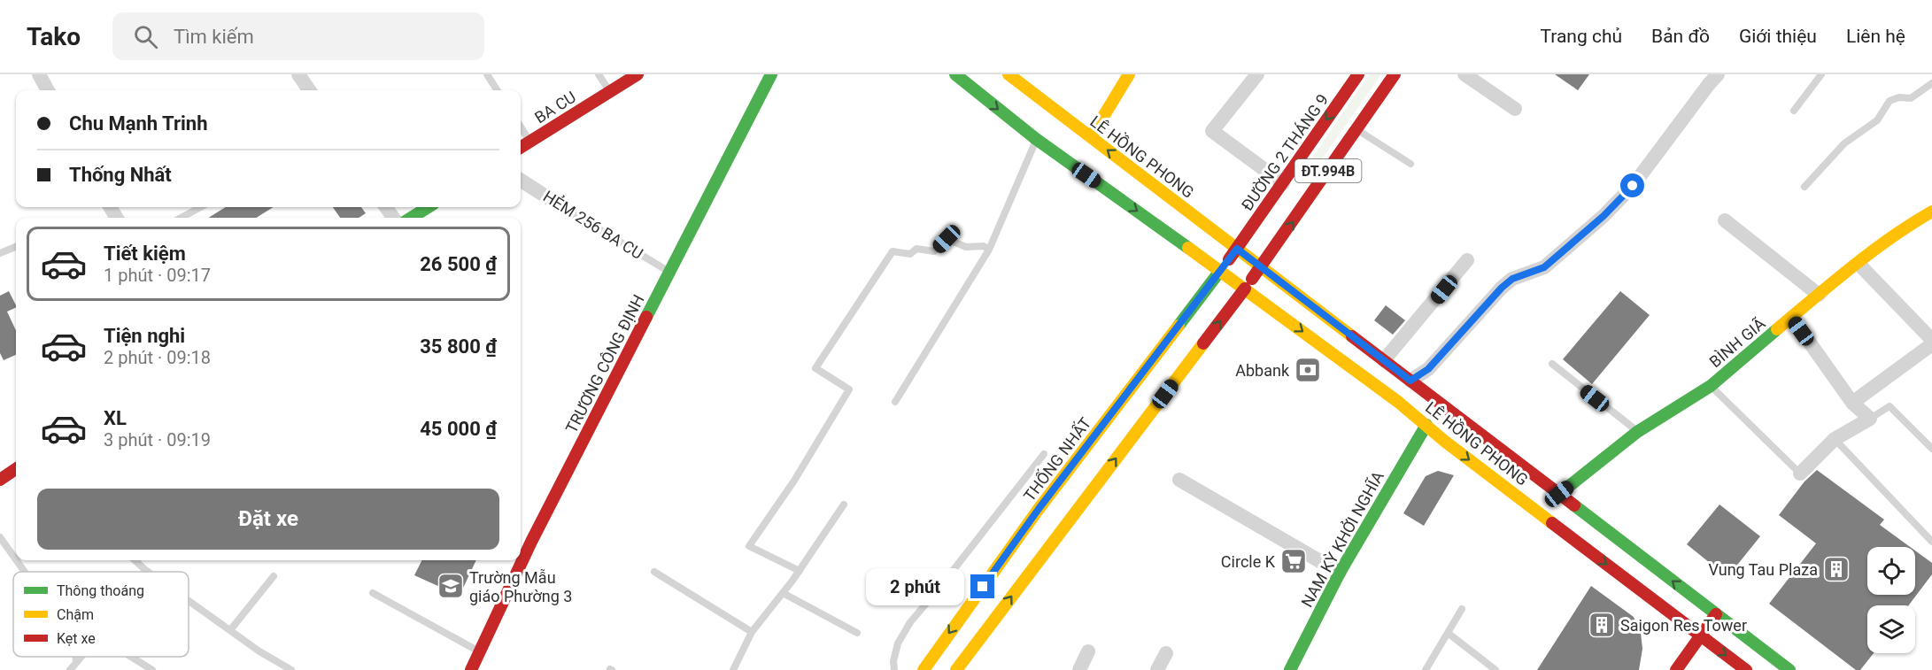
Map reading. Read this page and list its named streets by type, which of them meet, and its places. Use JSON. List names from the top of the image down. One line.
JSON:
{"streets":{"main road":["BA CU","ĐƯỜNG 2 THÁNG 9","LÊ HỒNG PHONG","ĐT.994B","BÌNH GIÃ","TRƯƠNG CÔNG ĐỊNH","THỐNG NHẤT","NAM KỲ KHỞI NGHĨA"],"street":["HẺM 256 BA CU"]},"crossings":[["ĐƯỜNG 2 THÁNG 9","LÊ HỒNG PHONG"],["ĐƯỜNG 2 THÁNG 9","THỐNG NHẤT"],["LÊ HỒNG PHONG","ĐT.994B"],["LÊ HỒNG PHONG","BÌNH GIÃ"],["LÊ HỒNG PHONG","THỐNG NHẤT"],["LÊ HỒNG PHONG","NAM KỲ KHỞI NGHĨA"],["ĐT.994B","THỐNG NHẤT"],["HẺM 256 BA CU","TRƯƠNG CÔNG ĐỊNH"]],"places":{"bank":["Abbank"],"supermarket":["Circle K"],"building":["Vung Tau Plaza","Saigon Res Tower"],"school or university":["Trường Mẫu giáo Phường 3"]},"legend":["Thông thoáng","Chậm","Kẹt xe"],"page":{"header":"Tako","search":"Tìm kiếm","nav":["Trang chủ","Bản đồ","Giới thiệu","Liên hệ"],"banner":["Chu Mạnh Trinh","Thống Nhất"],"list":[{"name":"Tiết kiệm","note":"1 phút · 09:17","value":"26 500 ₫"},{"name":"Tiện nghi","note":"2 phút · 09:18","value":"35 800 ₫"},{"name":"XL","note":"3 phút · 09:19","value":"45 000 ₫"}],"buttons":"Đặt xe","bubble":"2 phút"}}
